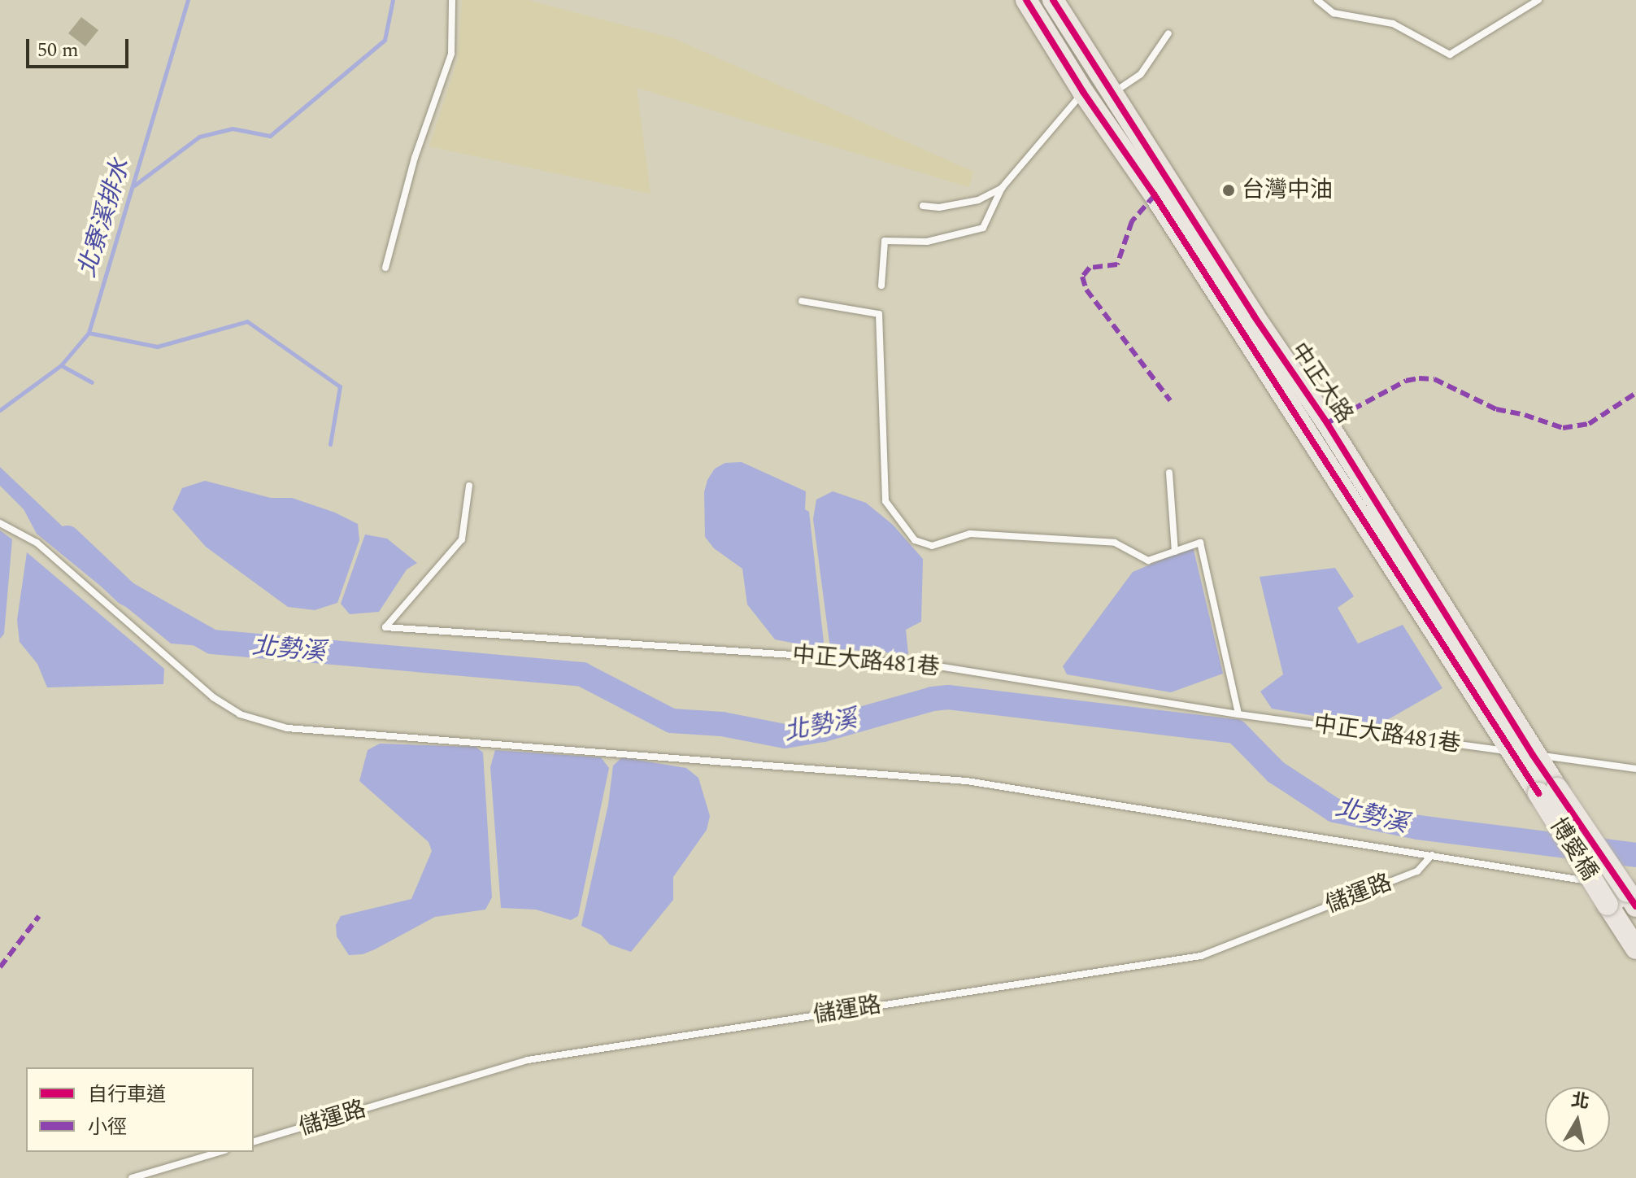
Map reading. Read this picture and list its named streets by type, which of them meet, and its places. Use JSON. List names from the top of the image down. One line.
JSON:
{"streets":{"main road":["中正大路","博愛橋"],"lane":["中正大路481巷","儲運路"]},"crossings":[["中正大路","中正大路481巷"],["中正大路","博愛橋"]],"water":["北寮溪排水","北勢溪"],"places":["台灣中油"],"legend":["自行車道","小徑"],"scale_bar":"50 m","north":"top"}
